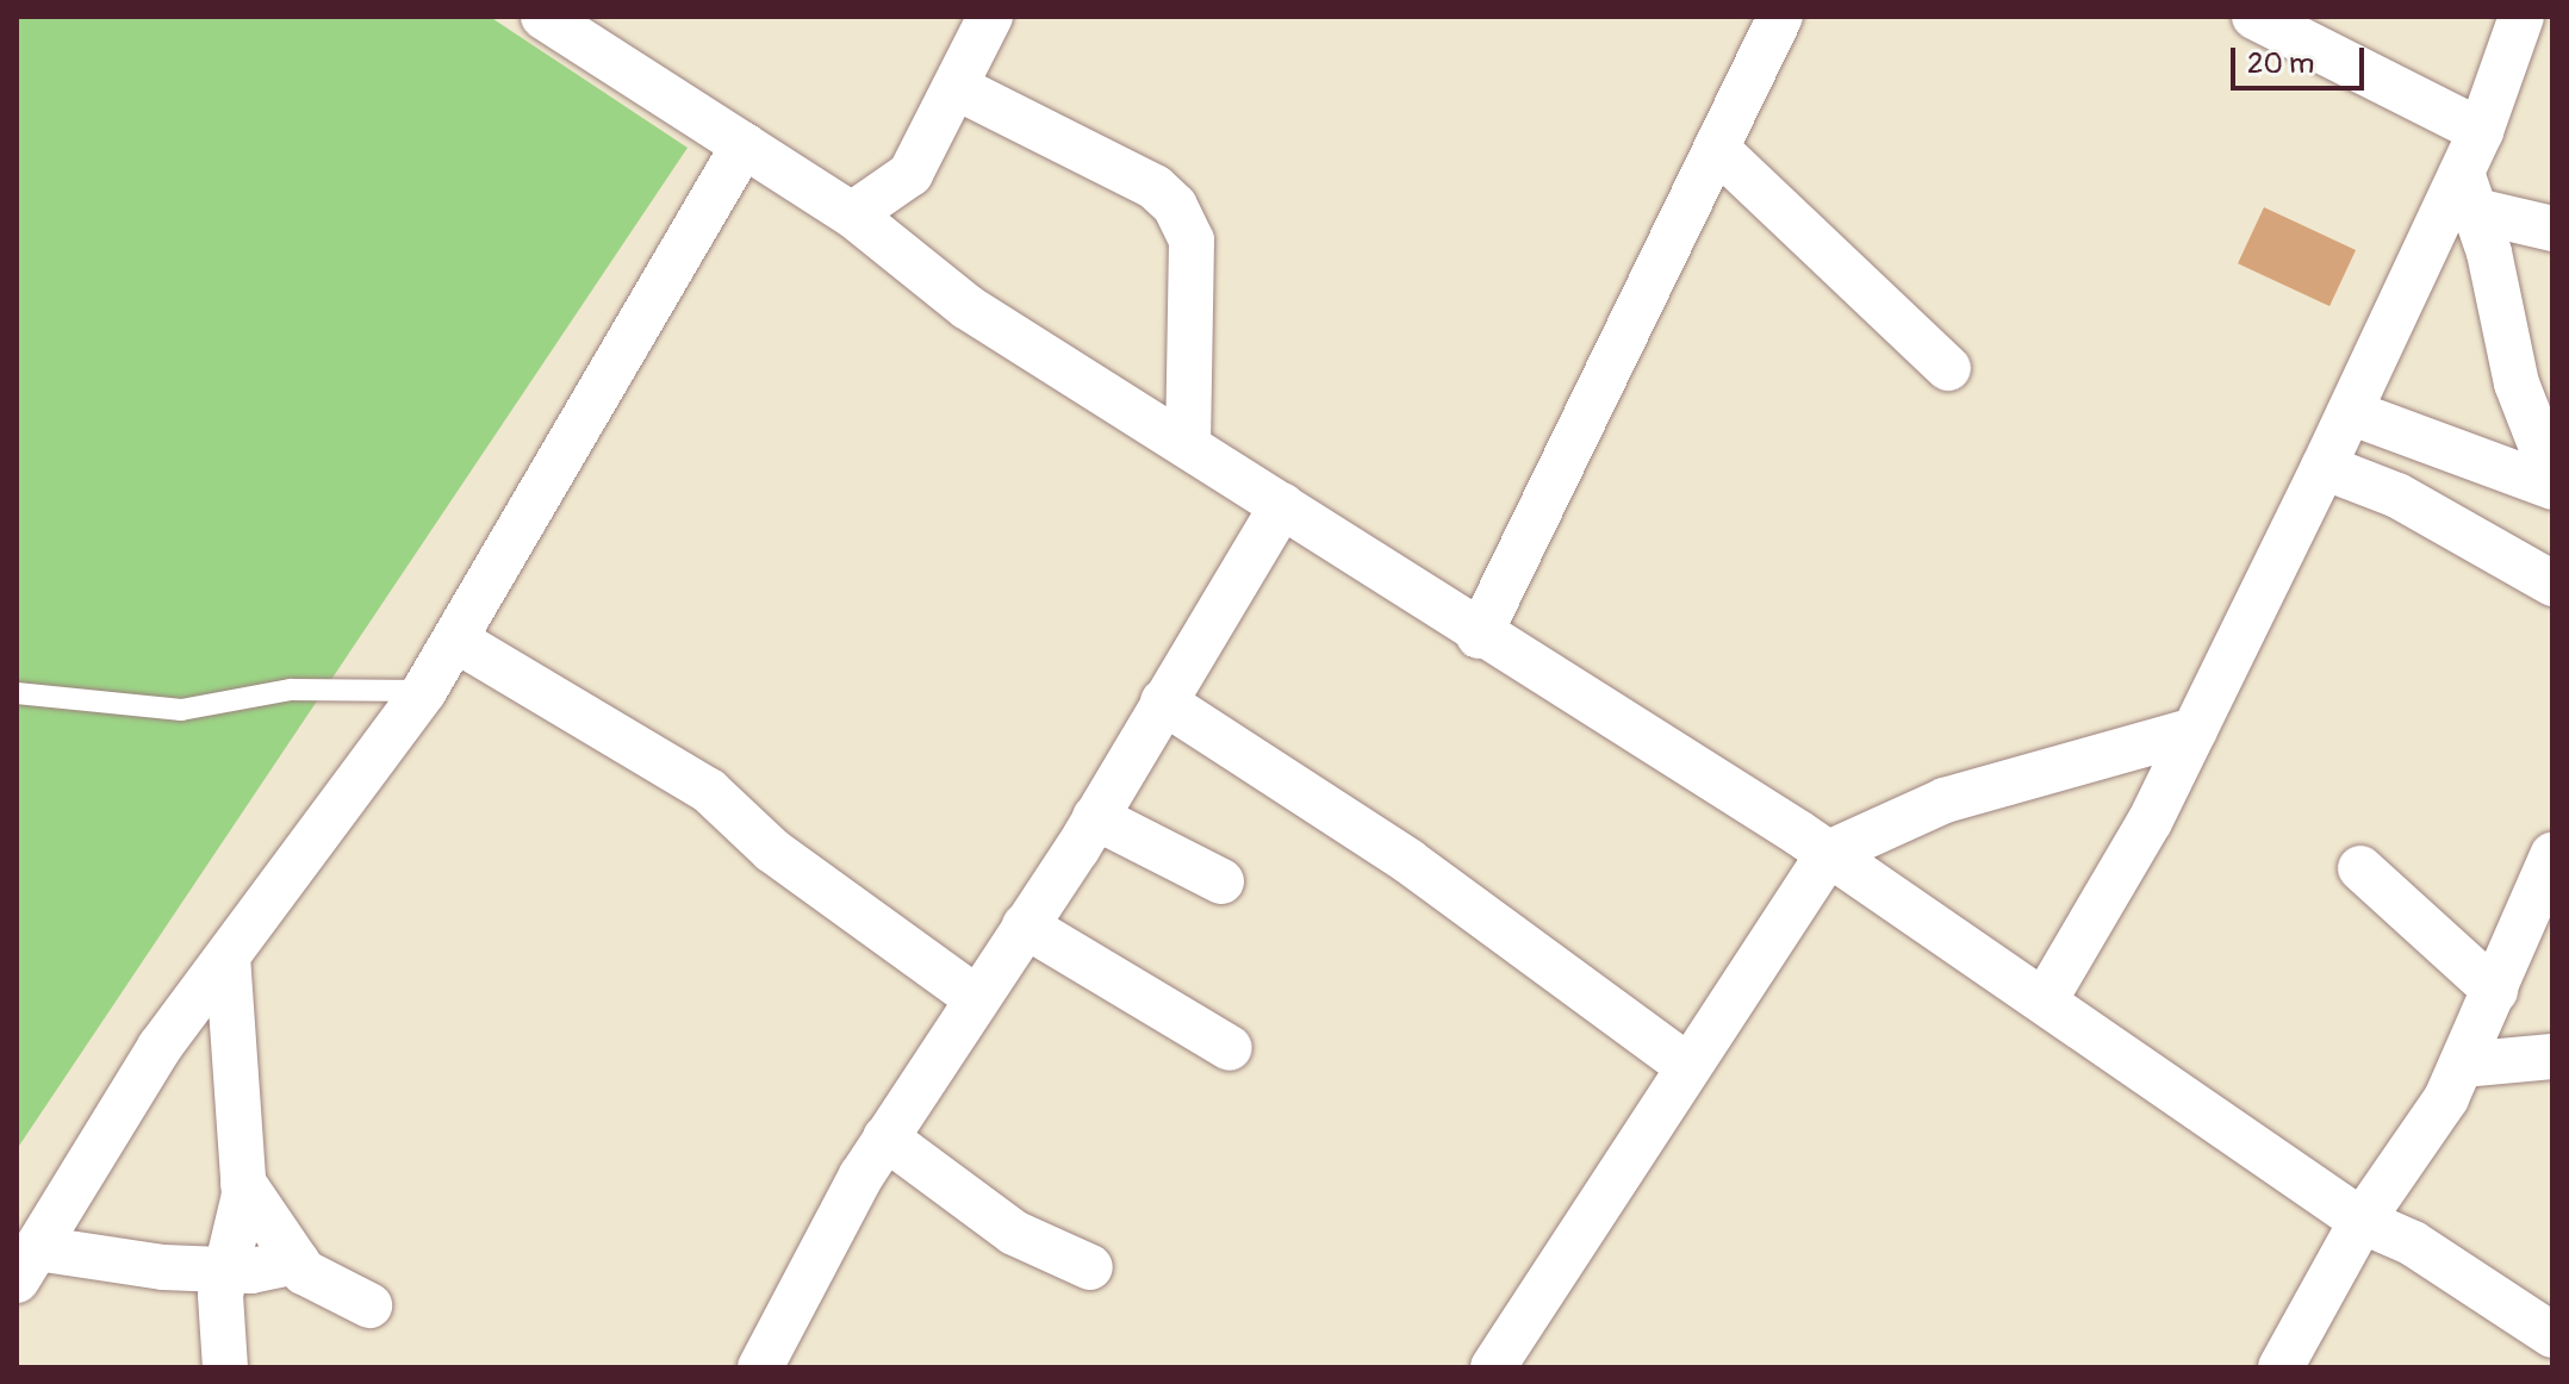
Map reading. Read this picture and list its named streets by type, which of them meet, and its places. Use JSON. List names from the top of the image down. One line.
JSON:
{"scale_bar":"20 m"}
